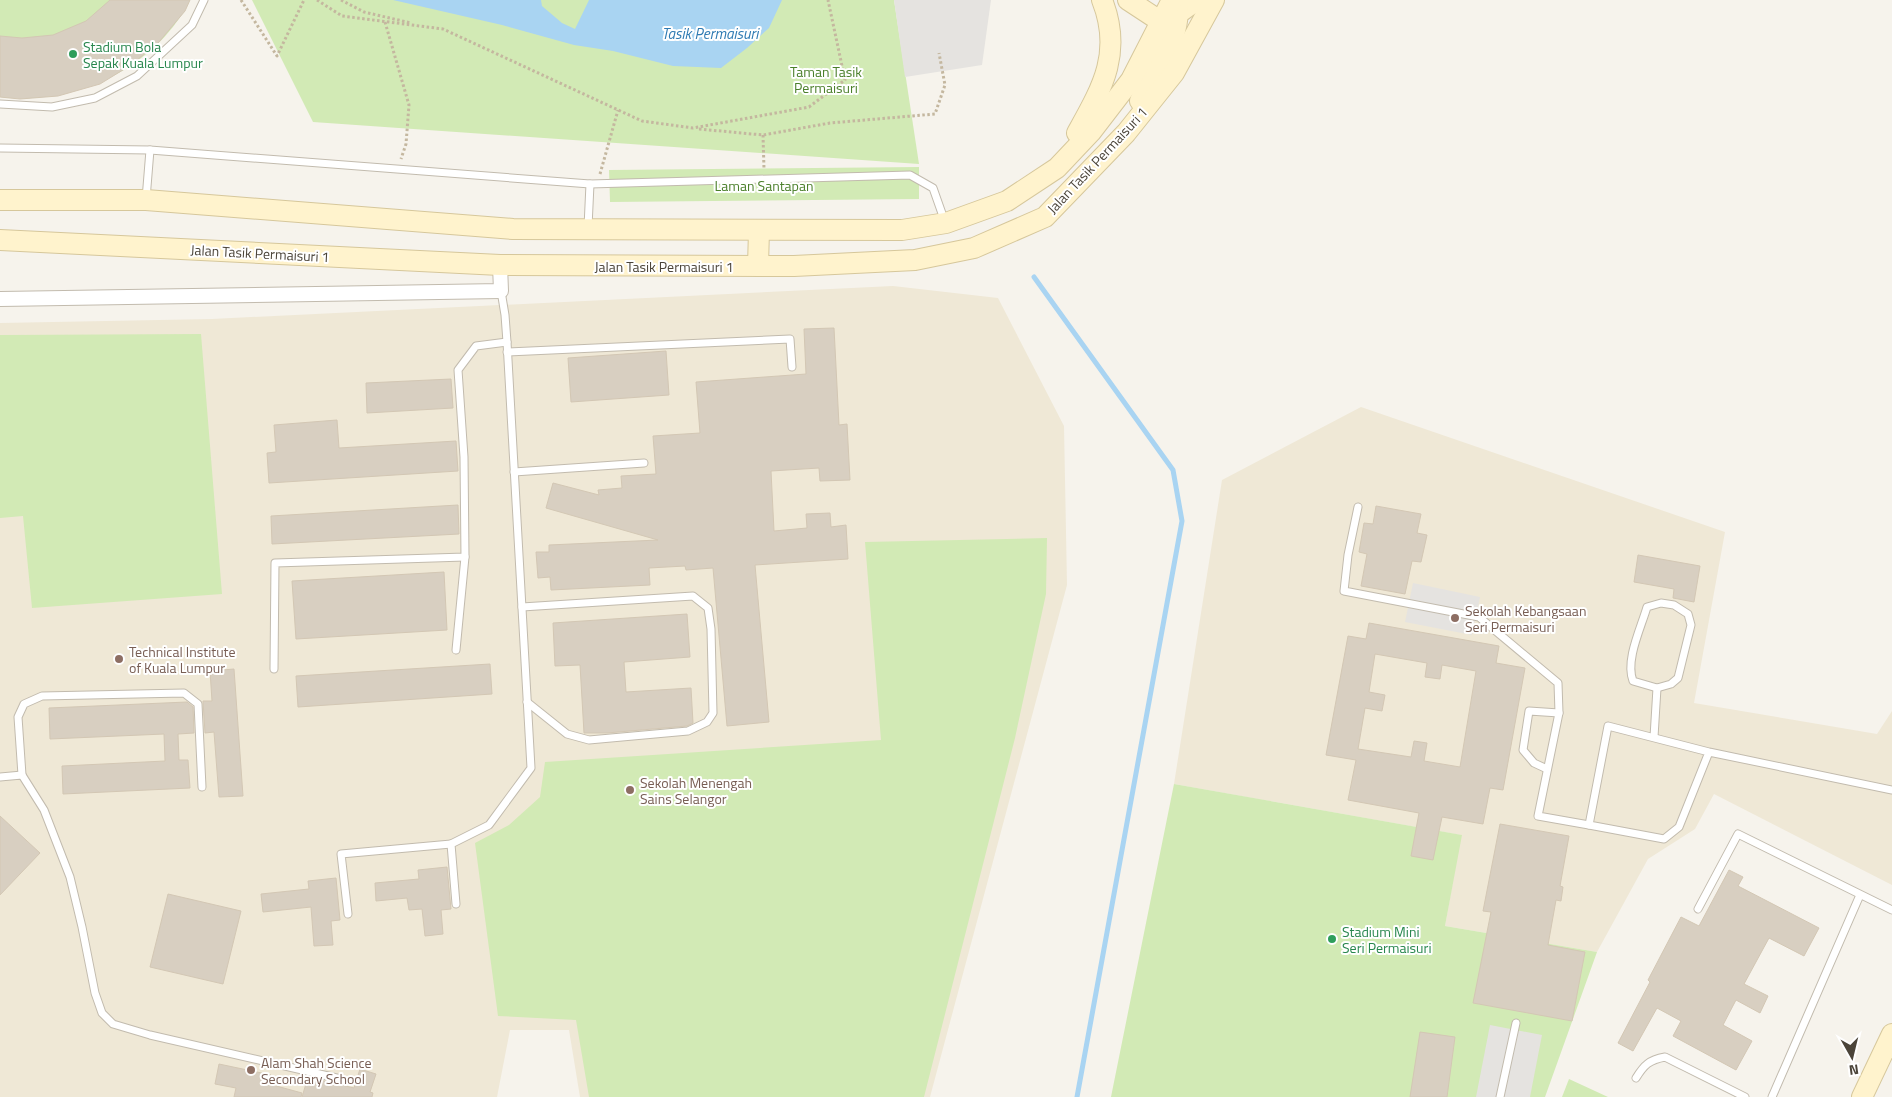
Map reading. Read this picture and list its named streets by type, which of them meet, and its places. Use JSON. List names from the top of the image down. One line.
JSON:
{"streets":{"main road":["Jalan Tasik Permaisuri 1"]},"water":["Tasik Permaisuri"],"parks":["Taman Tasik Permaisuri","Laman Santapan"],"places":["Stadium Bola Sepak Kuala Lumpur","Sekolah Kebangsaan Seri Permaisuri","Technical Institute of Kuala Lumpur","Sekolah Menengah Sains Selangor","Stadium Mini Seri Permaisuri","Alam Shah Science Secondary School"],"north":"bottom"}
